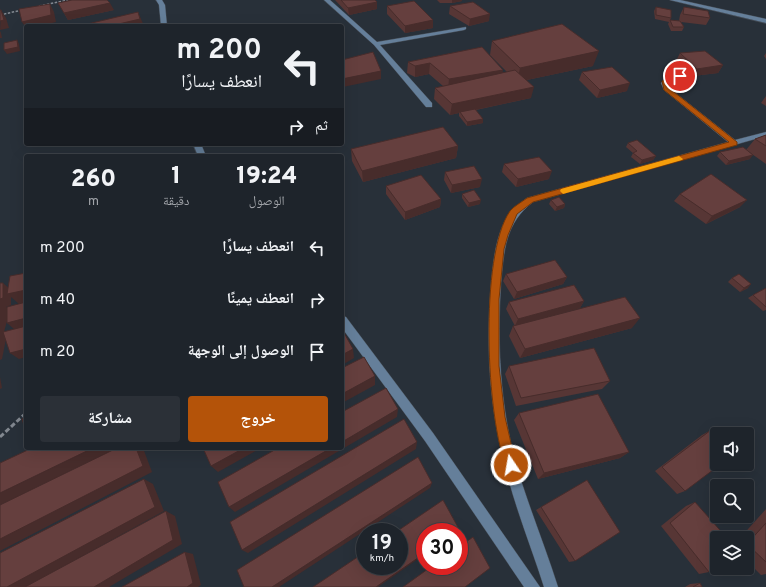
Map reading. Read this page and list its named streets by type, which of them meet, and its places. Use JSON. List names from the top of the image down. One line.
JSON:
{"page":{"turn":["200 m","انعطف يسارًا"],"then":"ثم","eta":["19:24","الوصول","1","دقيقة","260","m"],"list":[{"name":"انعطف يسارًا","value":"200 m"},{"name":"انعطف يمينًا","value":"40 m"},{"name":"الوصول إلى الوجهة","value":"20 m"}],"buttons":["خروج","مشاركة"],"speed":"19 km/h","limit":"30"}}
